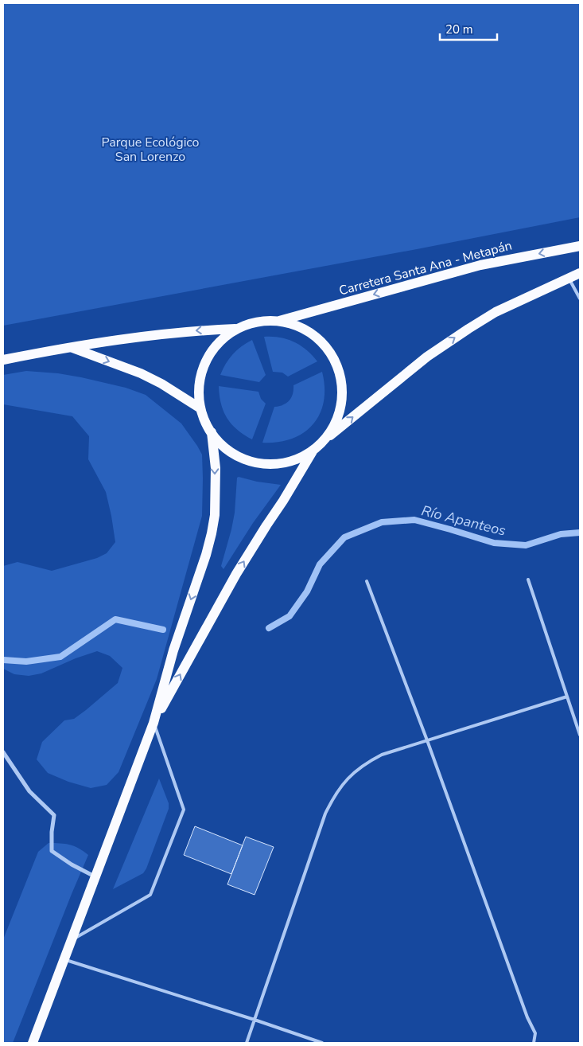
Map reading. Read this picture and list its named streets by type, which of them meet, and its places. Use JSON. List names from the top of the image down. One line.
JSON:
{"streets":{"main road":["Carretera Santa Ana - Metapán"]},"water":["Río Apanteos"],"parks":["Parque Ecológico San Lorenzo"],"scale_bar":"20 m"}
